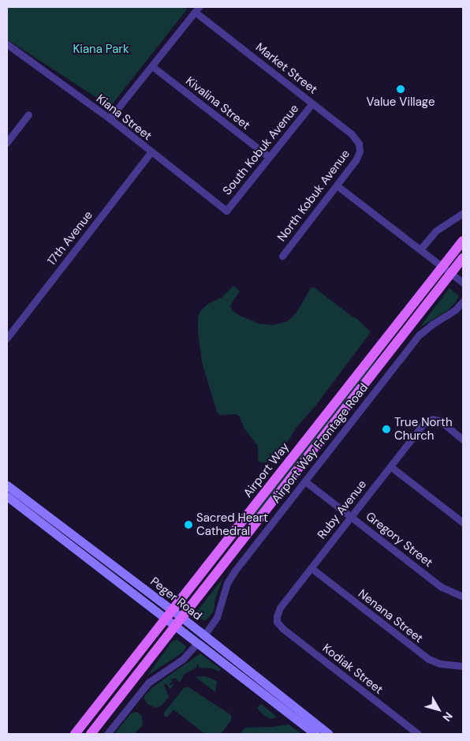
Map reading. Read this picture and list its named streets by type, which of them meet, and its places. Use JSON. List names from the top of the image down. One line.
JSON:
{"streets":{"main road":["Airport Way","Peger Road"],"street":["Market Street","Kivalina Street","Kiana Street","South Kobuk Avenue","North Kobuk Avenue","17th Avenue","Airport Way Frontage Road","Ruby Avenue","Gregory Street","Nenana Street","Kodiak Street"]},"crossings":[["Market Street","South Kobuk Avenue"],["Market Street","North Kobuk Avenue"],["Kivalina Street","South Kobuk Avenue"],["Kiana Street","South Kobuk Avenue"],["Kiana Street","17th Avenue"],["Airport Way Frontage Road","Gregory Street"],["Airport Way Frontage Road","Peger Road"],["Airport Way","Peger Road"],["Ruby Avenue","Gregory Street"],["Ruby Avenue","Nenana Street"],["Ruby Avenue","Kodiak Street"]],"parks":["Kiana Park"],"places":["Value Village","True North Church","Sacred Heart Cathedral"],"north":"bottom right"}
